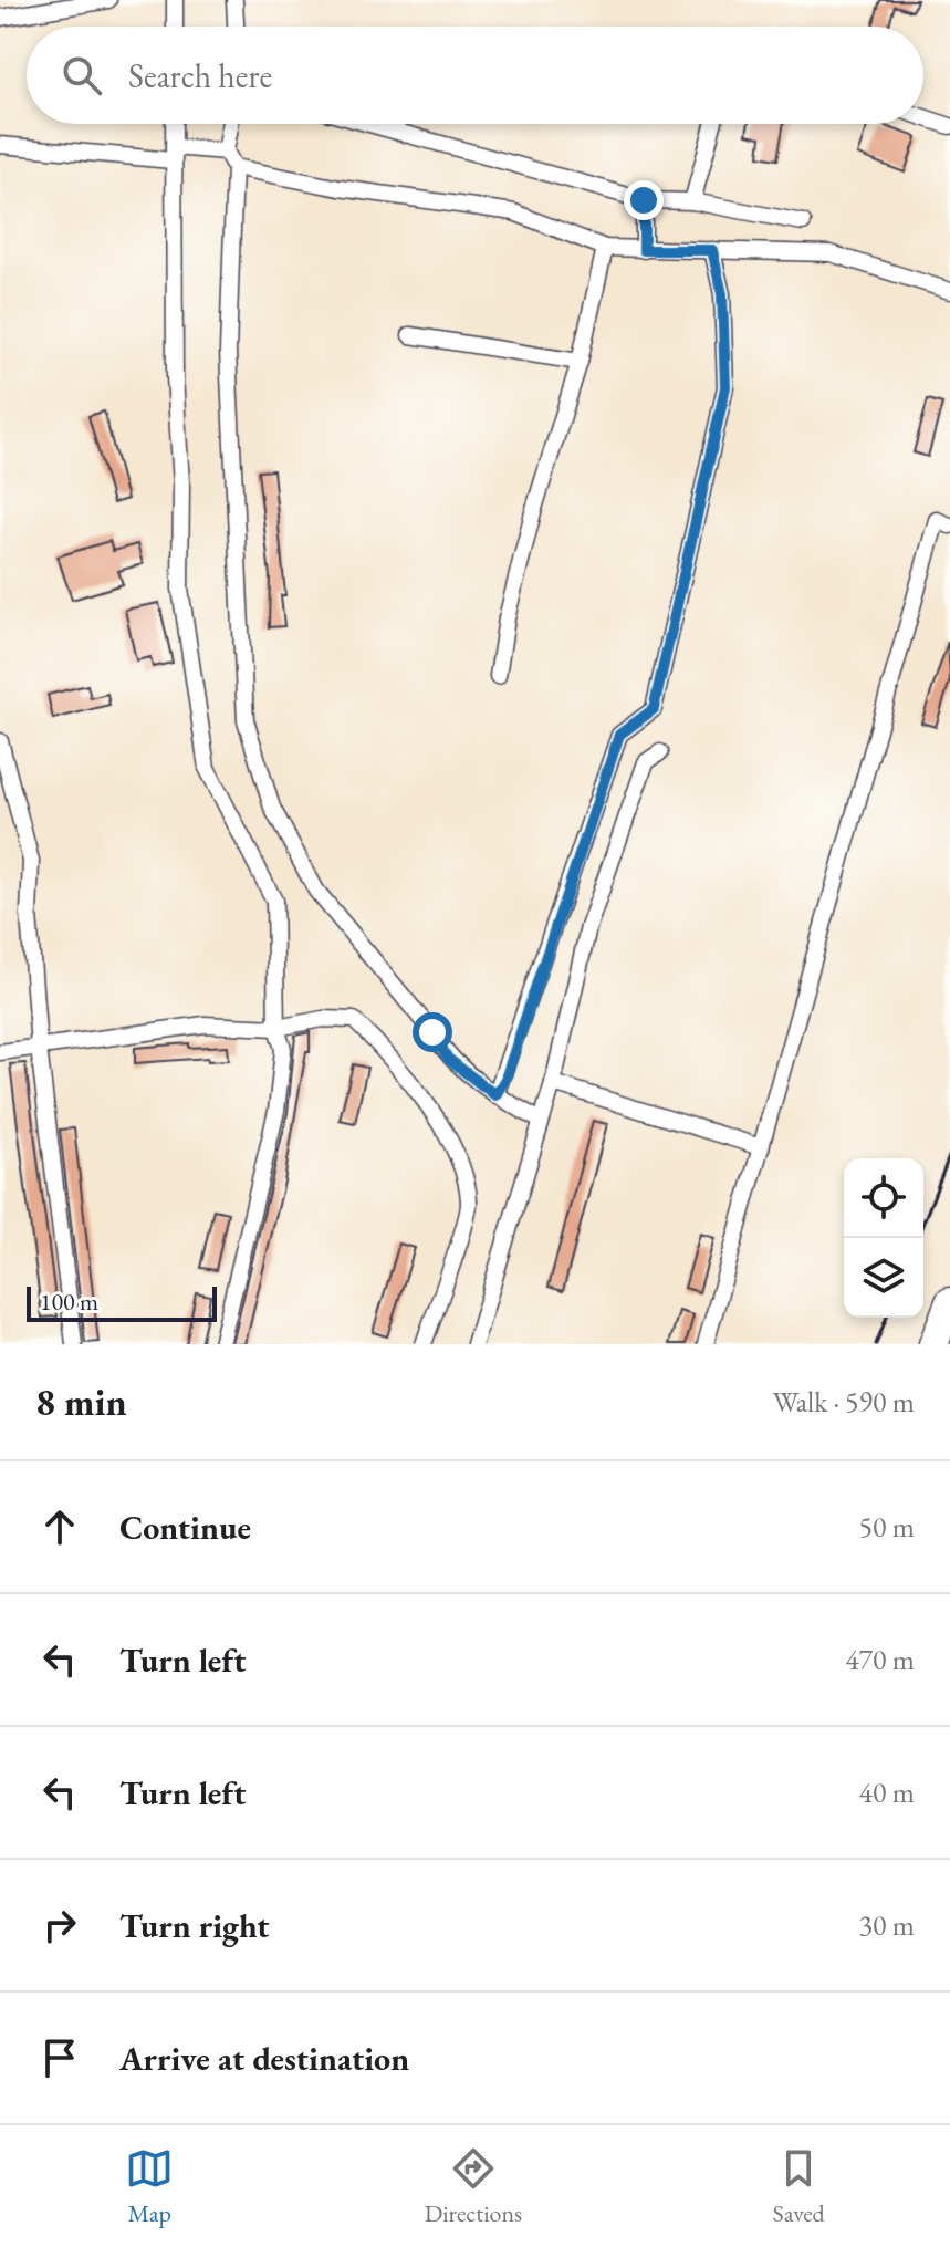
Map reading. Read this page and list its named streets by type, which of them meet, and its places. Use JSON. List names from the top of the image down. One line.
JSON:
{"scale_bar":"100 m","page":{"search":"Search here","scale":"100 m","heading":["8 min","Walk · 590 m"],"list":[["Continue","50 m"],["Turn left","470 m"],["Turn left","40 m"],["Turn right","30 m"],"Arrive at destination"],"nav":["Map","Directions","Saved"]}}
